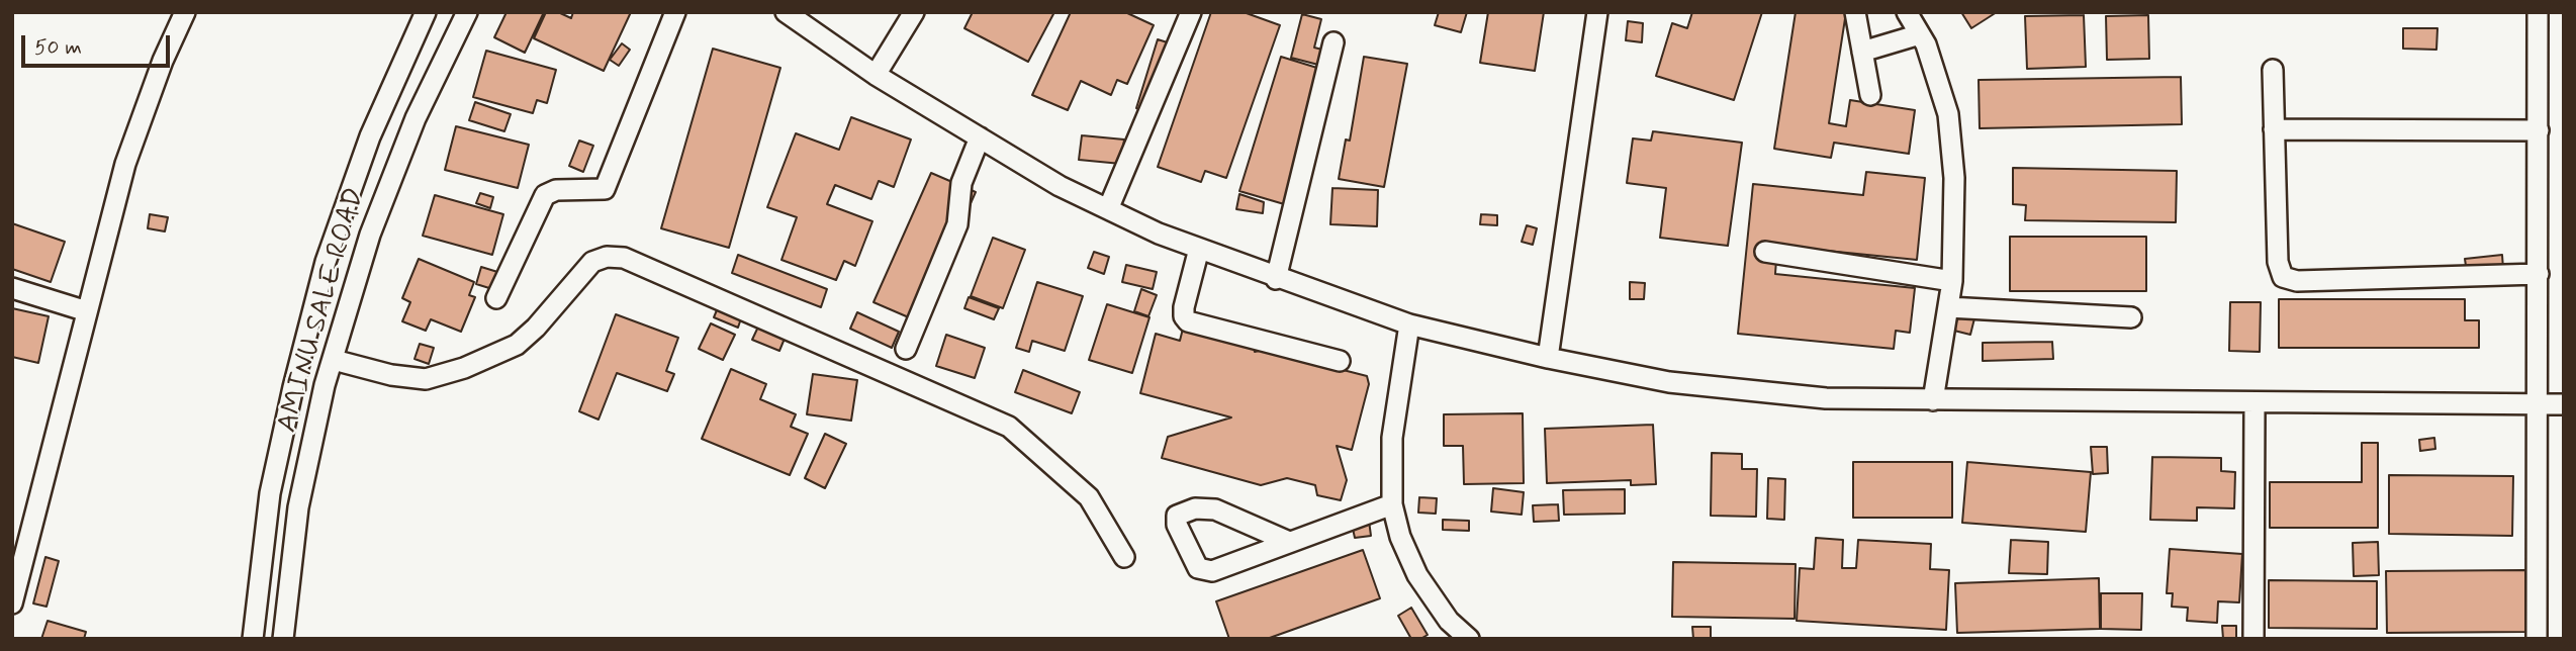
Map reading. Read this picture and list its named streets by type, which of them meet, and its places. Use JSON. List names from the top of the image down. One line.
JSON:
{"streets":{"street":["AMINU SALE ROAD"]},"scale_bar":"50 m"}
